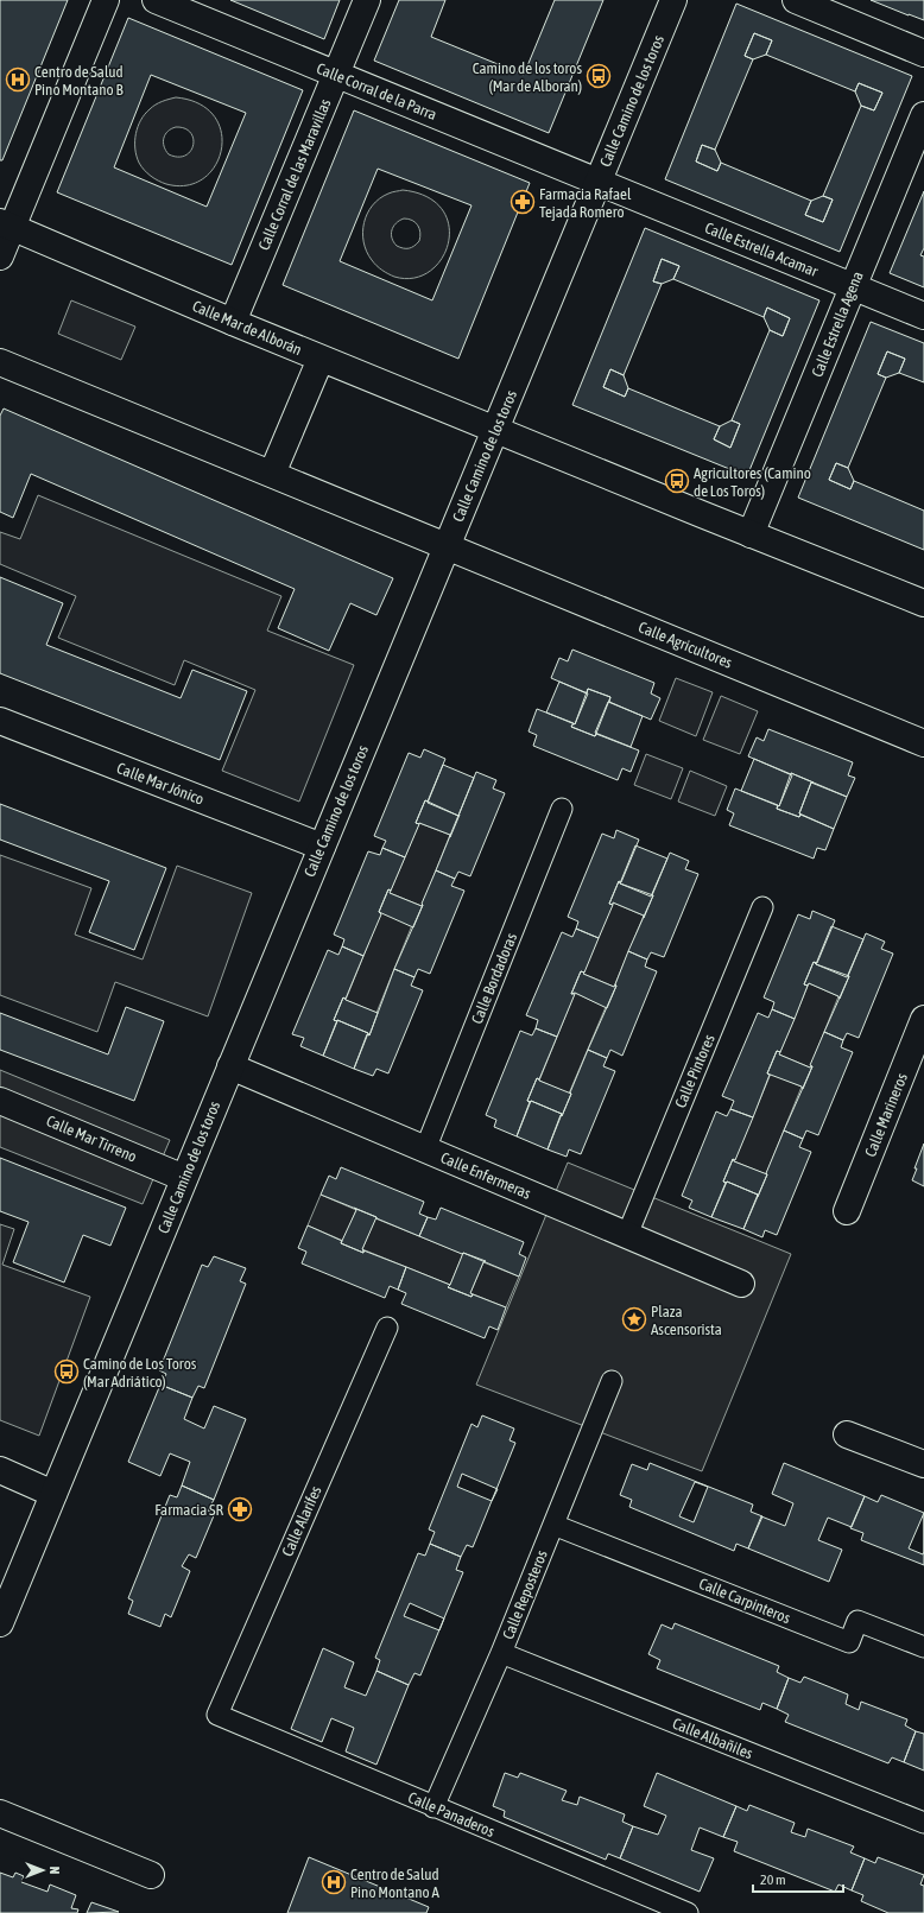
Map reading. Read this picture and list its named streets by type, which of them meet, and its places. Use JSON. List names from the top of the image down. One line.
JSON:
{"streets":{"street":["Calle Corral de la Parra","Calle Camino de los toros","Calle Corral de las Maravillas","Calle Estrella Acamar","Calle Estrella Agena","Calle Mar de Alborán","Calle Agricultores","Calle Mar Jónico","Calle Bordadoras","Calle Pintores","Calle Marineros","Calle Mar Tirreno","Calle Enfermeras","Calle Alarifes","Calle Reposteros","Calle Carpinteros","Calle Albañiles","Calle Panaderos"]},"crossings":[["Calle Corral de la Parra","Calle Camino de los toros"],["Calle Corral de la Parra","Calle Corral de las Maravillas"],["Calle Corral de la Parra","Calle Estrella Acamar"],["Calle Camino de los toros","Calle Estrella Acamar"],["Calle Camino de los toros","Calle Mar de Alborán"],["Calle Camino de los toros","Calle Agricultores"],["Calle Camino de los toros","Calle Mar Jónico"],["Calle Camino de los toros","Calle Mar Tirreno"],["Calle Camino de los toros","Calle Enfermeras"],["Calle Corral de las Maravillas","Calle Mar de Alborán"],["Calle Estrella Acamar","Calle Estrella Agena"],["Calle Bordadoras","Calle Enfermeras"],["Calle Pintores","Calle Enfermeras"],["Calle Alarifes","Calle Panaderos"],["Calle Reposteros","Calle Carpinteros"],["Calle Reposteros","Calle Albañiles"],["Calle Reposteros","Calle Panaderos"]],"places":{"bus stop":["Camino de los toros (Mar de Alboran)","Agricultores (Camino de Los Toros)","Camino de Los Toros (Mar Adriático)"],"hospital":["Centro de Salud Pino Montano B","Centro de Salud Pino Montano A"],"pharmacy":["Farmacia Rafael Tejada Romero","Farmacia SR"],"place":["Plaza Ascensorista"]},"scale_bar":"20 m","north":"right"}
